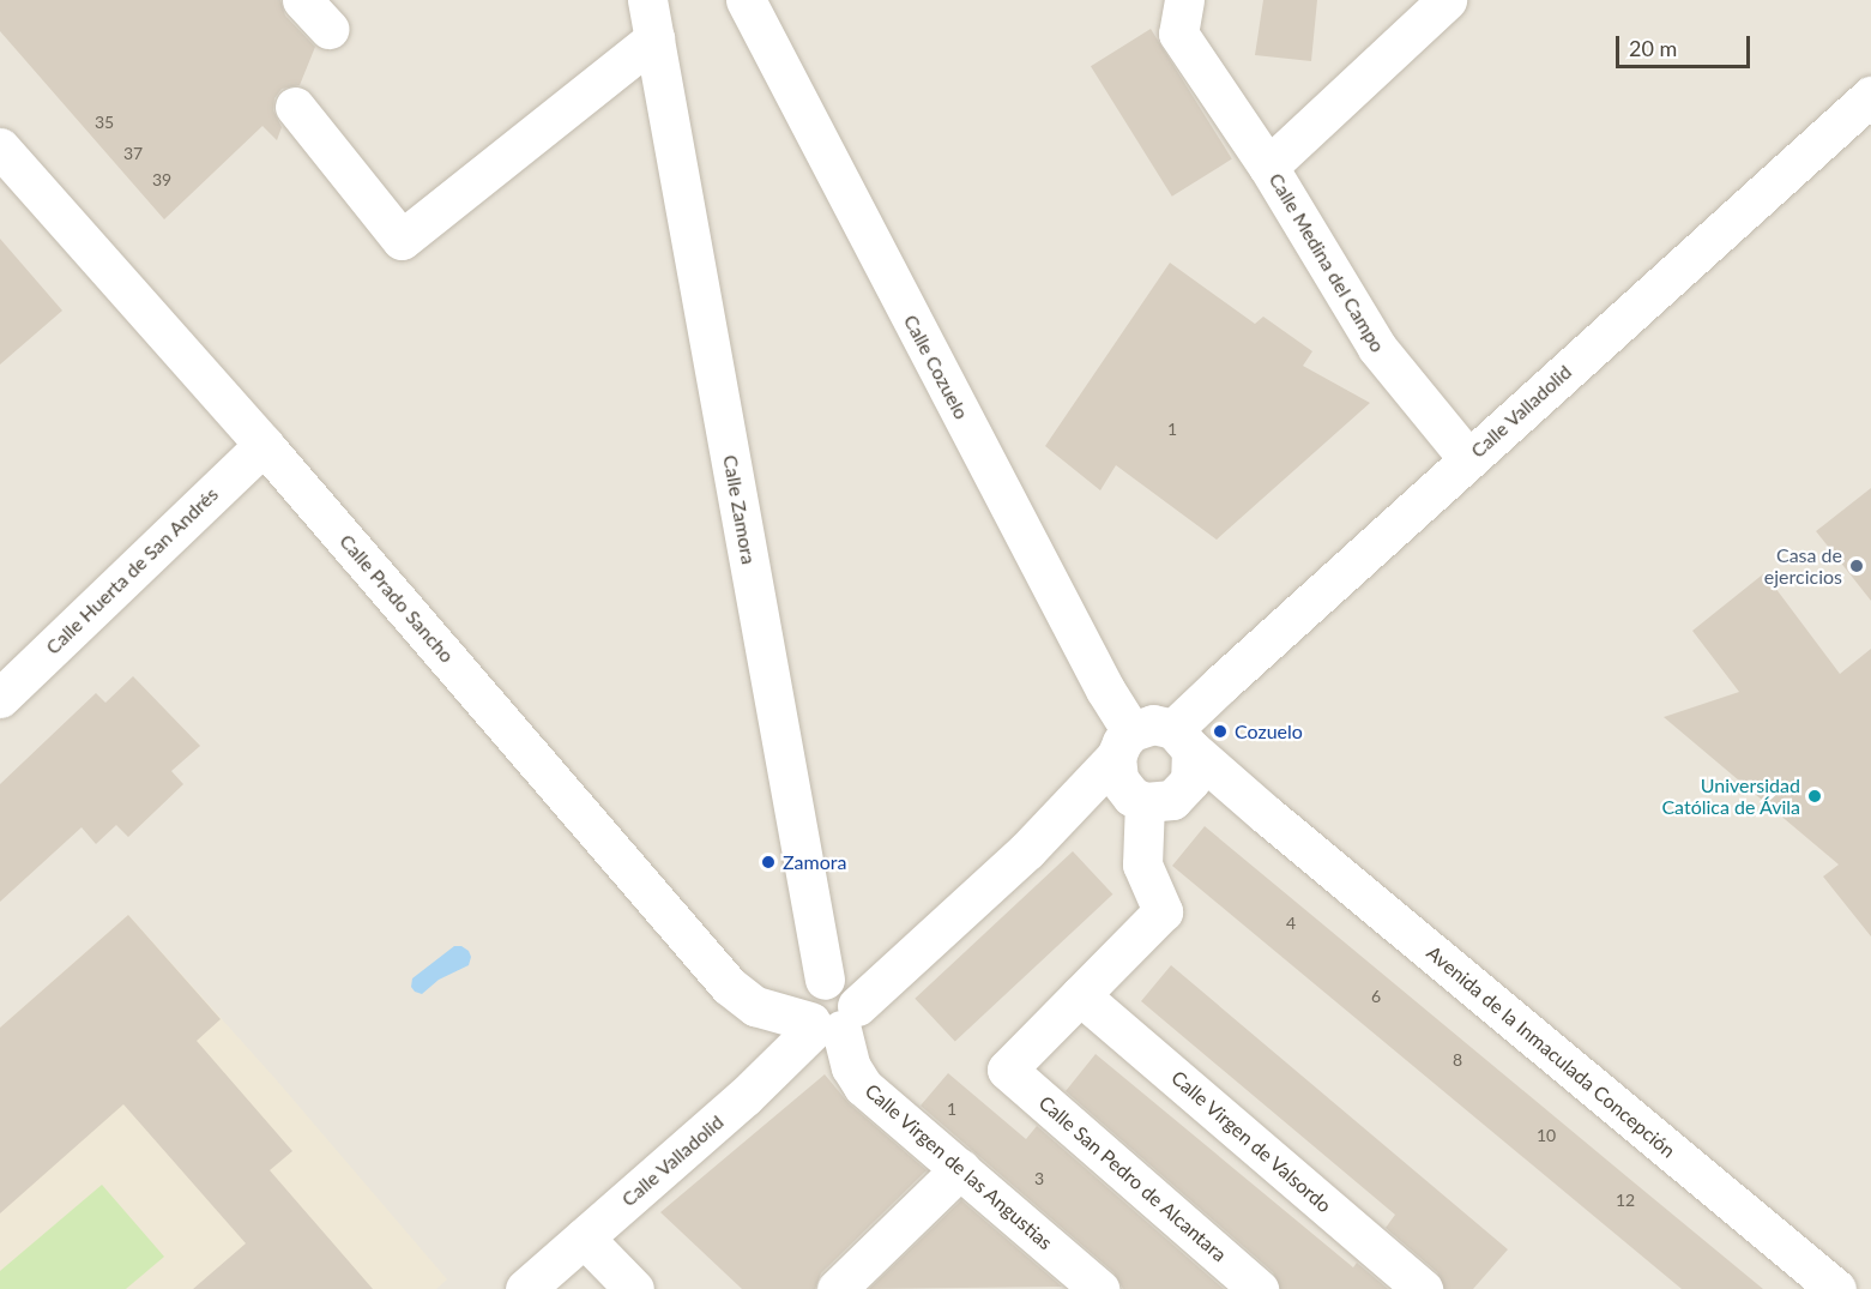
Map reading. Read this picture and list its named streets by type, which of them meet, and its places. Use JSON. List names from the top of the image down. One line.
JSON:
{"streets":{"street":["Calle Medina del Campo","Calle Cozuelo","Calle Valladolid","Calle Zamora","Calle Huerta de San Andrés","Calle Prado Sancho","Avenida de la Inmaculada Concepción","Calle Virgen de Valsordo","Calle Virgen de las Angustias","Calle San Pedro de Alcantara"]},"crossings":[["Calle Medina del Campo","Calle Valladolid"],["Calle Cozuelo","Calle Valladolid"],["Calle Cozuelo","Avenida de la Inmaculada Concepción"],["Calle Valladolid","Calle Zamora"],["Calle Valladolid","Calle Prado Sancho"],["Calle Valladolid","Avenida de la Inmaculada Concepción"],["Calle Valladolid","Calle Virgen de las Angustias"],["Calle Zamora","Calle Prado Sancho"],["Calle Zamora","Calle Virgen de las Angustias"],["Calle Huerta de San Andrés","Calle Prado Sancho"],["Calle Prado Sancho","Calle Virgen de las Angustias"],["Calle Virgen de Valsordo","Calle San Pedro de Alcantara"]],"places":["Casa de ejercicios","Cozuelo","Universidad Católica de Ávila","Zamora"],"house_numbers":["35","37","39","1","4","6","8","1","10","3","12"],"scale_bar":"20 m"}
